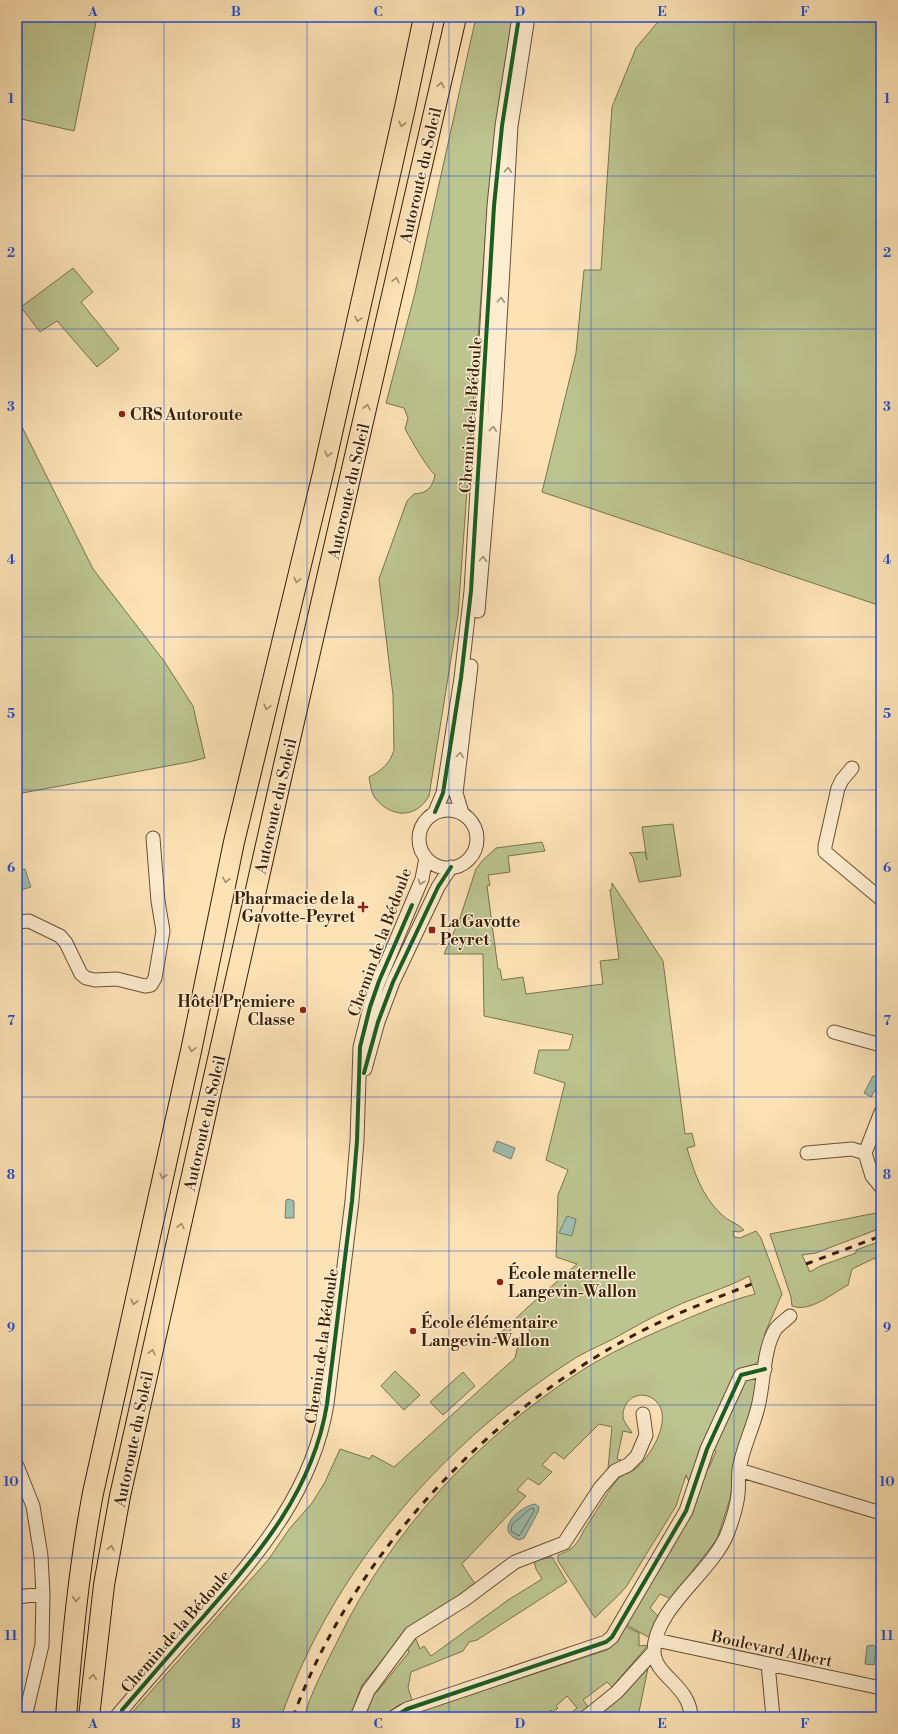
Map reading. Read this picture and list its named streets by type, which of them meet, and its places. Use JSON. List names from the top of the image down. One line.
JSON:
{"streets":{"highway":["Autoroute du Soleil"],"street":["Chemin de la Bédoule","Boulevard Albert"]},"places":{"other":["CRS Autoroute","Hôtel Premiere Classe","École maternelle Langevin-Wallon","École élémentaire Langevin-Wallon"],"health":["Pharmacie de la Gavotte-Peyret"],"transit":["La Gavotte Peyret"]},"grid":{"columns":["A","B","C","D","E","F"],"rows":["1","2","3","4","5","6","7","8","9","10","11"]}}
